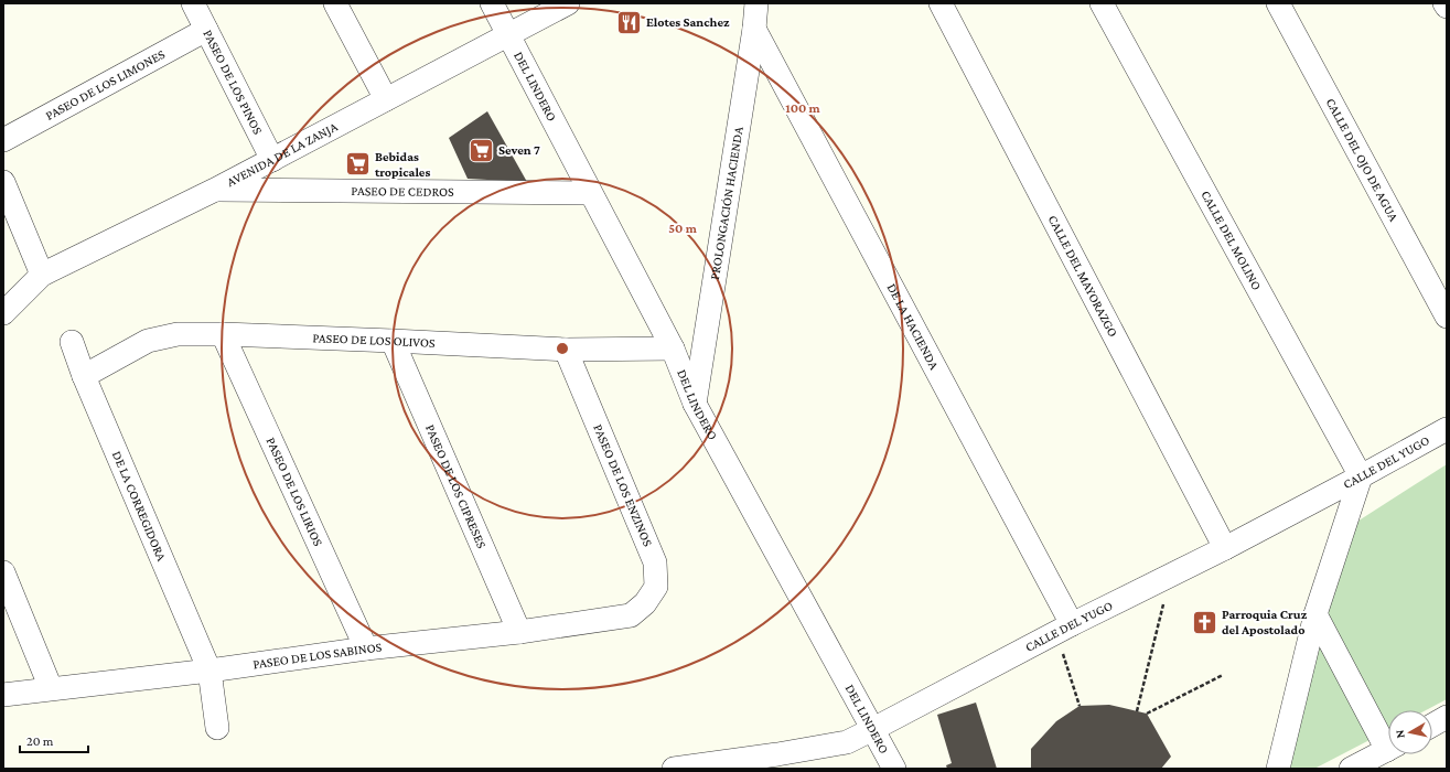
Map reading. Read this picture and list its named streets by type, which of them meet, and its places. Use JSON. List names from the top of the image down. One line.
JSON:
{"streets":{"street":["PASEO DE LOS PINOS","PASEO DE LOS LIMONES","DEL LINDERO","AVENIDA DE LA ZANJA","CALLE DEL OJO DE AGUA","PASEO DE CEDROS","PROLONGACIÓN HACIENDA","CALLE DEL MOLINO","CALLE DEL MAYORAZGO","DE LA HACIENDA","PASEO DE LOS OLIVOS","CALLE DEL YUGO","PASEO DE LOS ENZINOS","PASEO DE LOS CIPRESES","PASEO DE LOS LIRIOS","DE LA CORREGIDORA","PASEO DE LOS SABINOS"]},"crossings":[["PASEO DE LOS PINOS","PASEO DE LOS LIMONES"],["PASEO DE LOS PINOS","AVENIDA DE LA ZANJA"],["DEL LINDERO","AVENIDA DE LA ZANJA"],["DEL LINDERO","PASEO DE CEDROS"],["DEL LINDERO","PROLONGACIÓN HACIENDA"],["DEL LINDERO","PASEO DE LOS OLIVOS"],["DEL LINDERO","CALLE DEL YUGO"],["AVENIDA DE LA ZANJA","PASEO DE CEDROS"],["PROLONGACIÓN HACIENDA","DE LA HACIENDA"],["CALLE DEL MOLINO","CALLE DEL YUGO"],["CALLE DEL MAYORAZGO","CALLE DEL YUGO"],["DE LA HACIENDA","CALLE DEL YUGO"],["PASEO DE LOS OLIVOS","PASEO DE LOS ENZINOS"],["PASEO DE LOS OLIVOS","PASEO DE LOS CIPRESES"],["PASEO DE LOS OLIVOS","PASEO DE LOS LIRIOS"],["PASEO DE LOS OLIVOS","DE LA CORREGIDORA"],["PASEO DE LOS ENZINOS","PASEO DE LOS SABINOS"],["PASEO DE LOS CIPRESES","PASEO DE LOS SABINOS"],["PASEO DE LOS LIRIOS","PASEO DE LOS SABINOS"],["DE LA CORREGIDORA","PASEO DE LOS SABINOS"]],"places":{"restaurant":["Elotes Sanchez"],"supermarket":["Seven 7","Bebidas tropicales"],"church":["Parroquia Cruz del Apostolado"]},"scale_bar":"20 m","north":"left","rings":["100 m","50 m"]}
